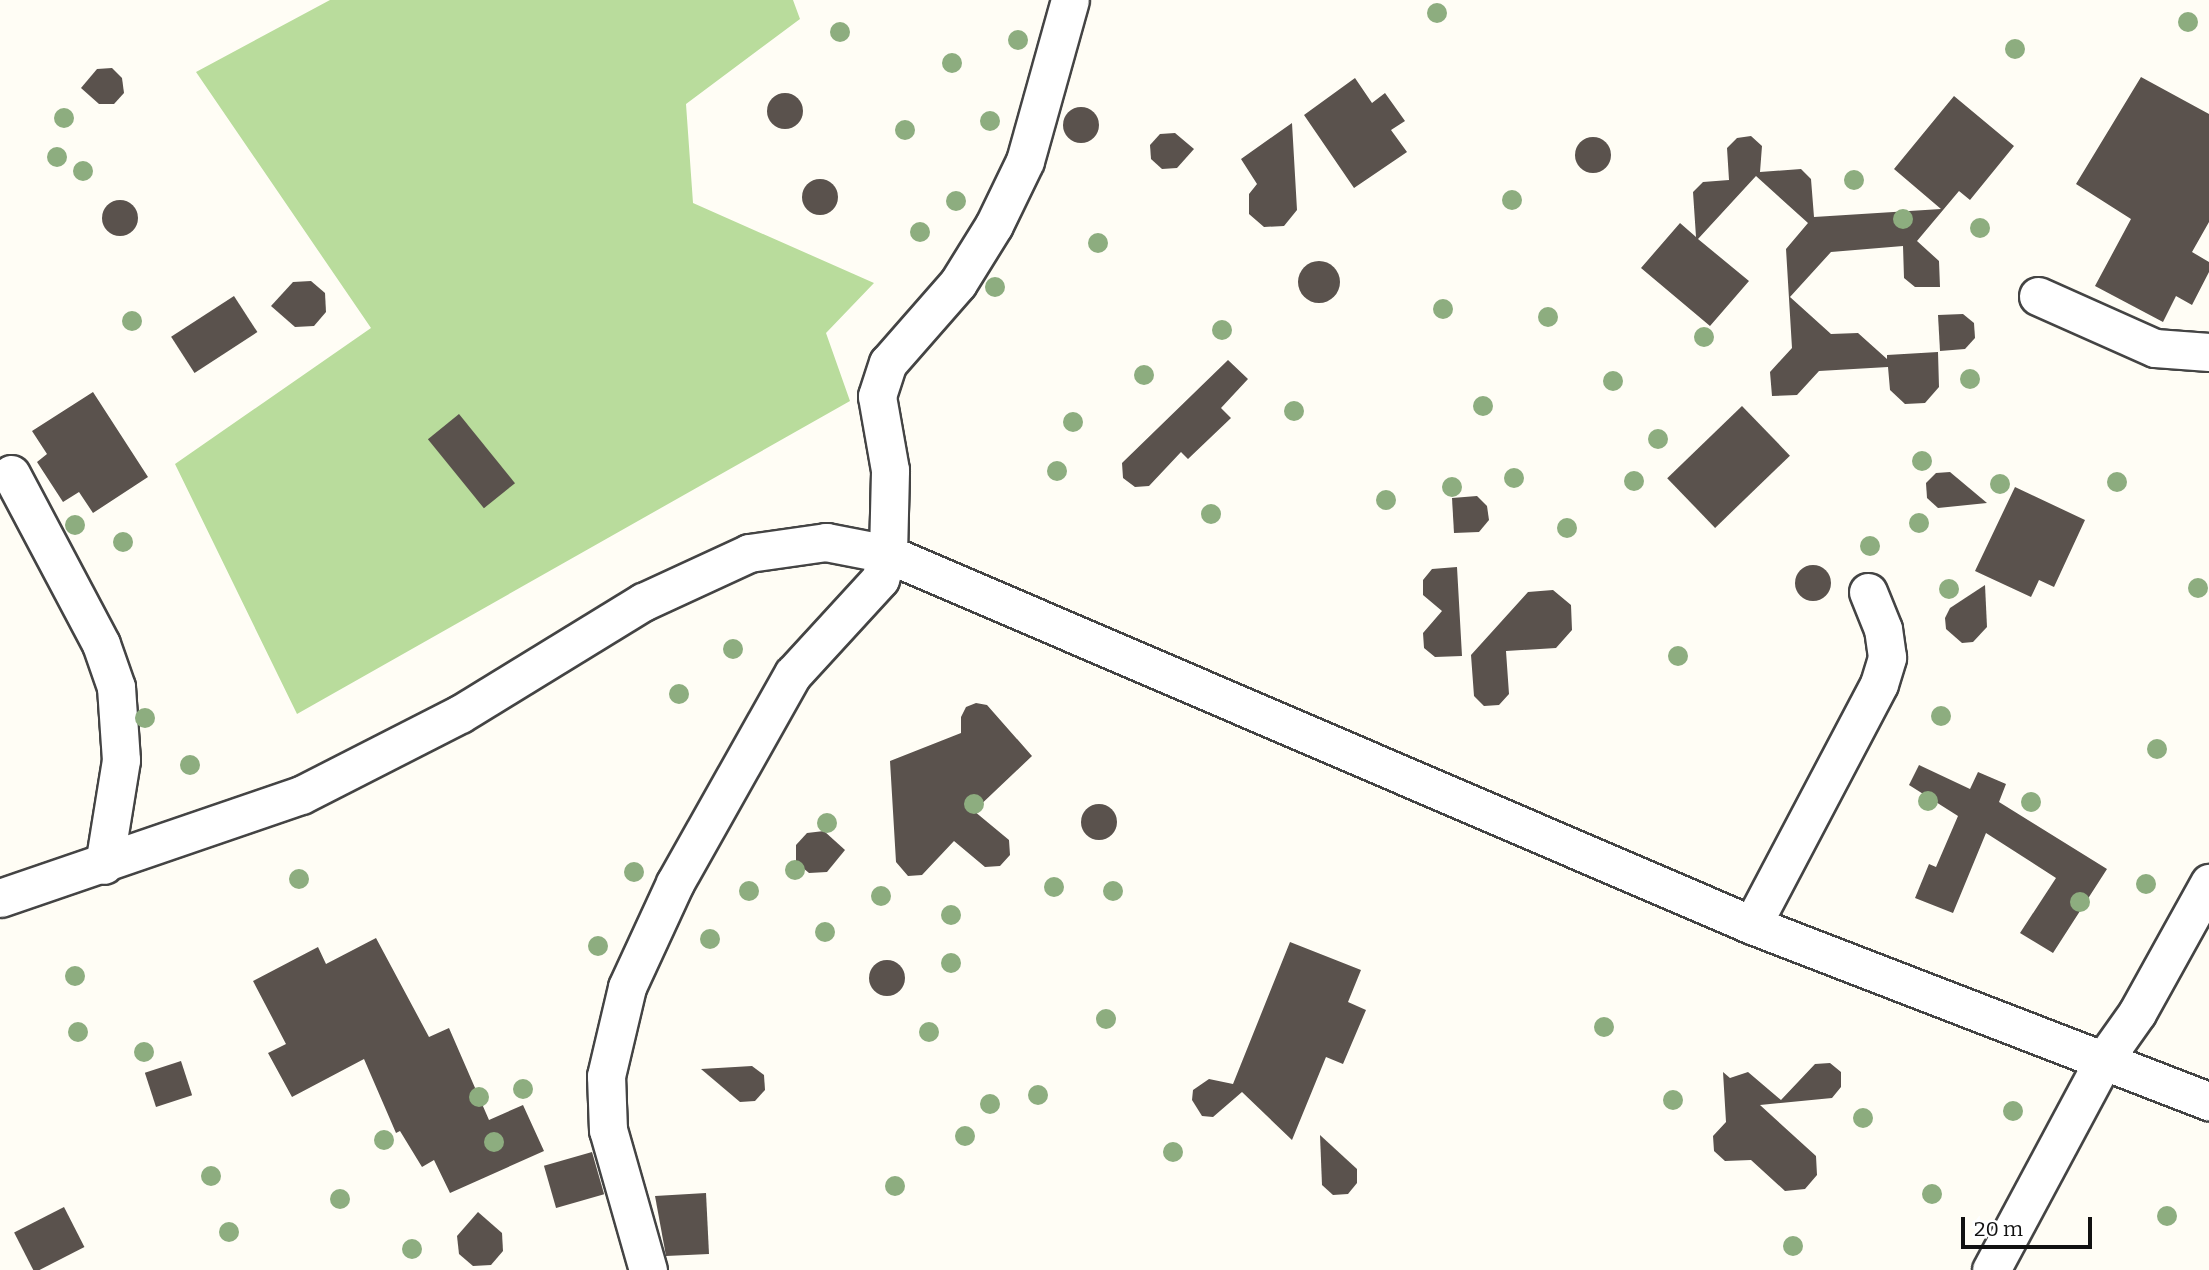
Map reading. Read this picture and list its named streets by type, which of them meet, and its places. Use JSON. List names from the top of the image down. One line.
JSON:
{"scale_bar":"20 m"}
